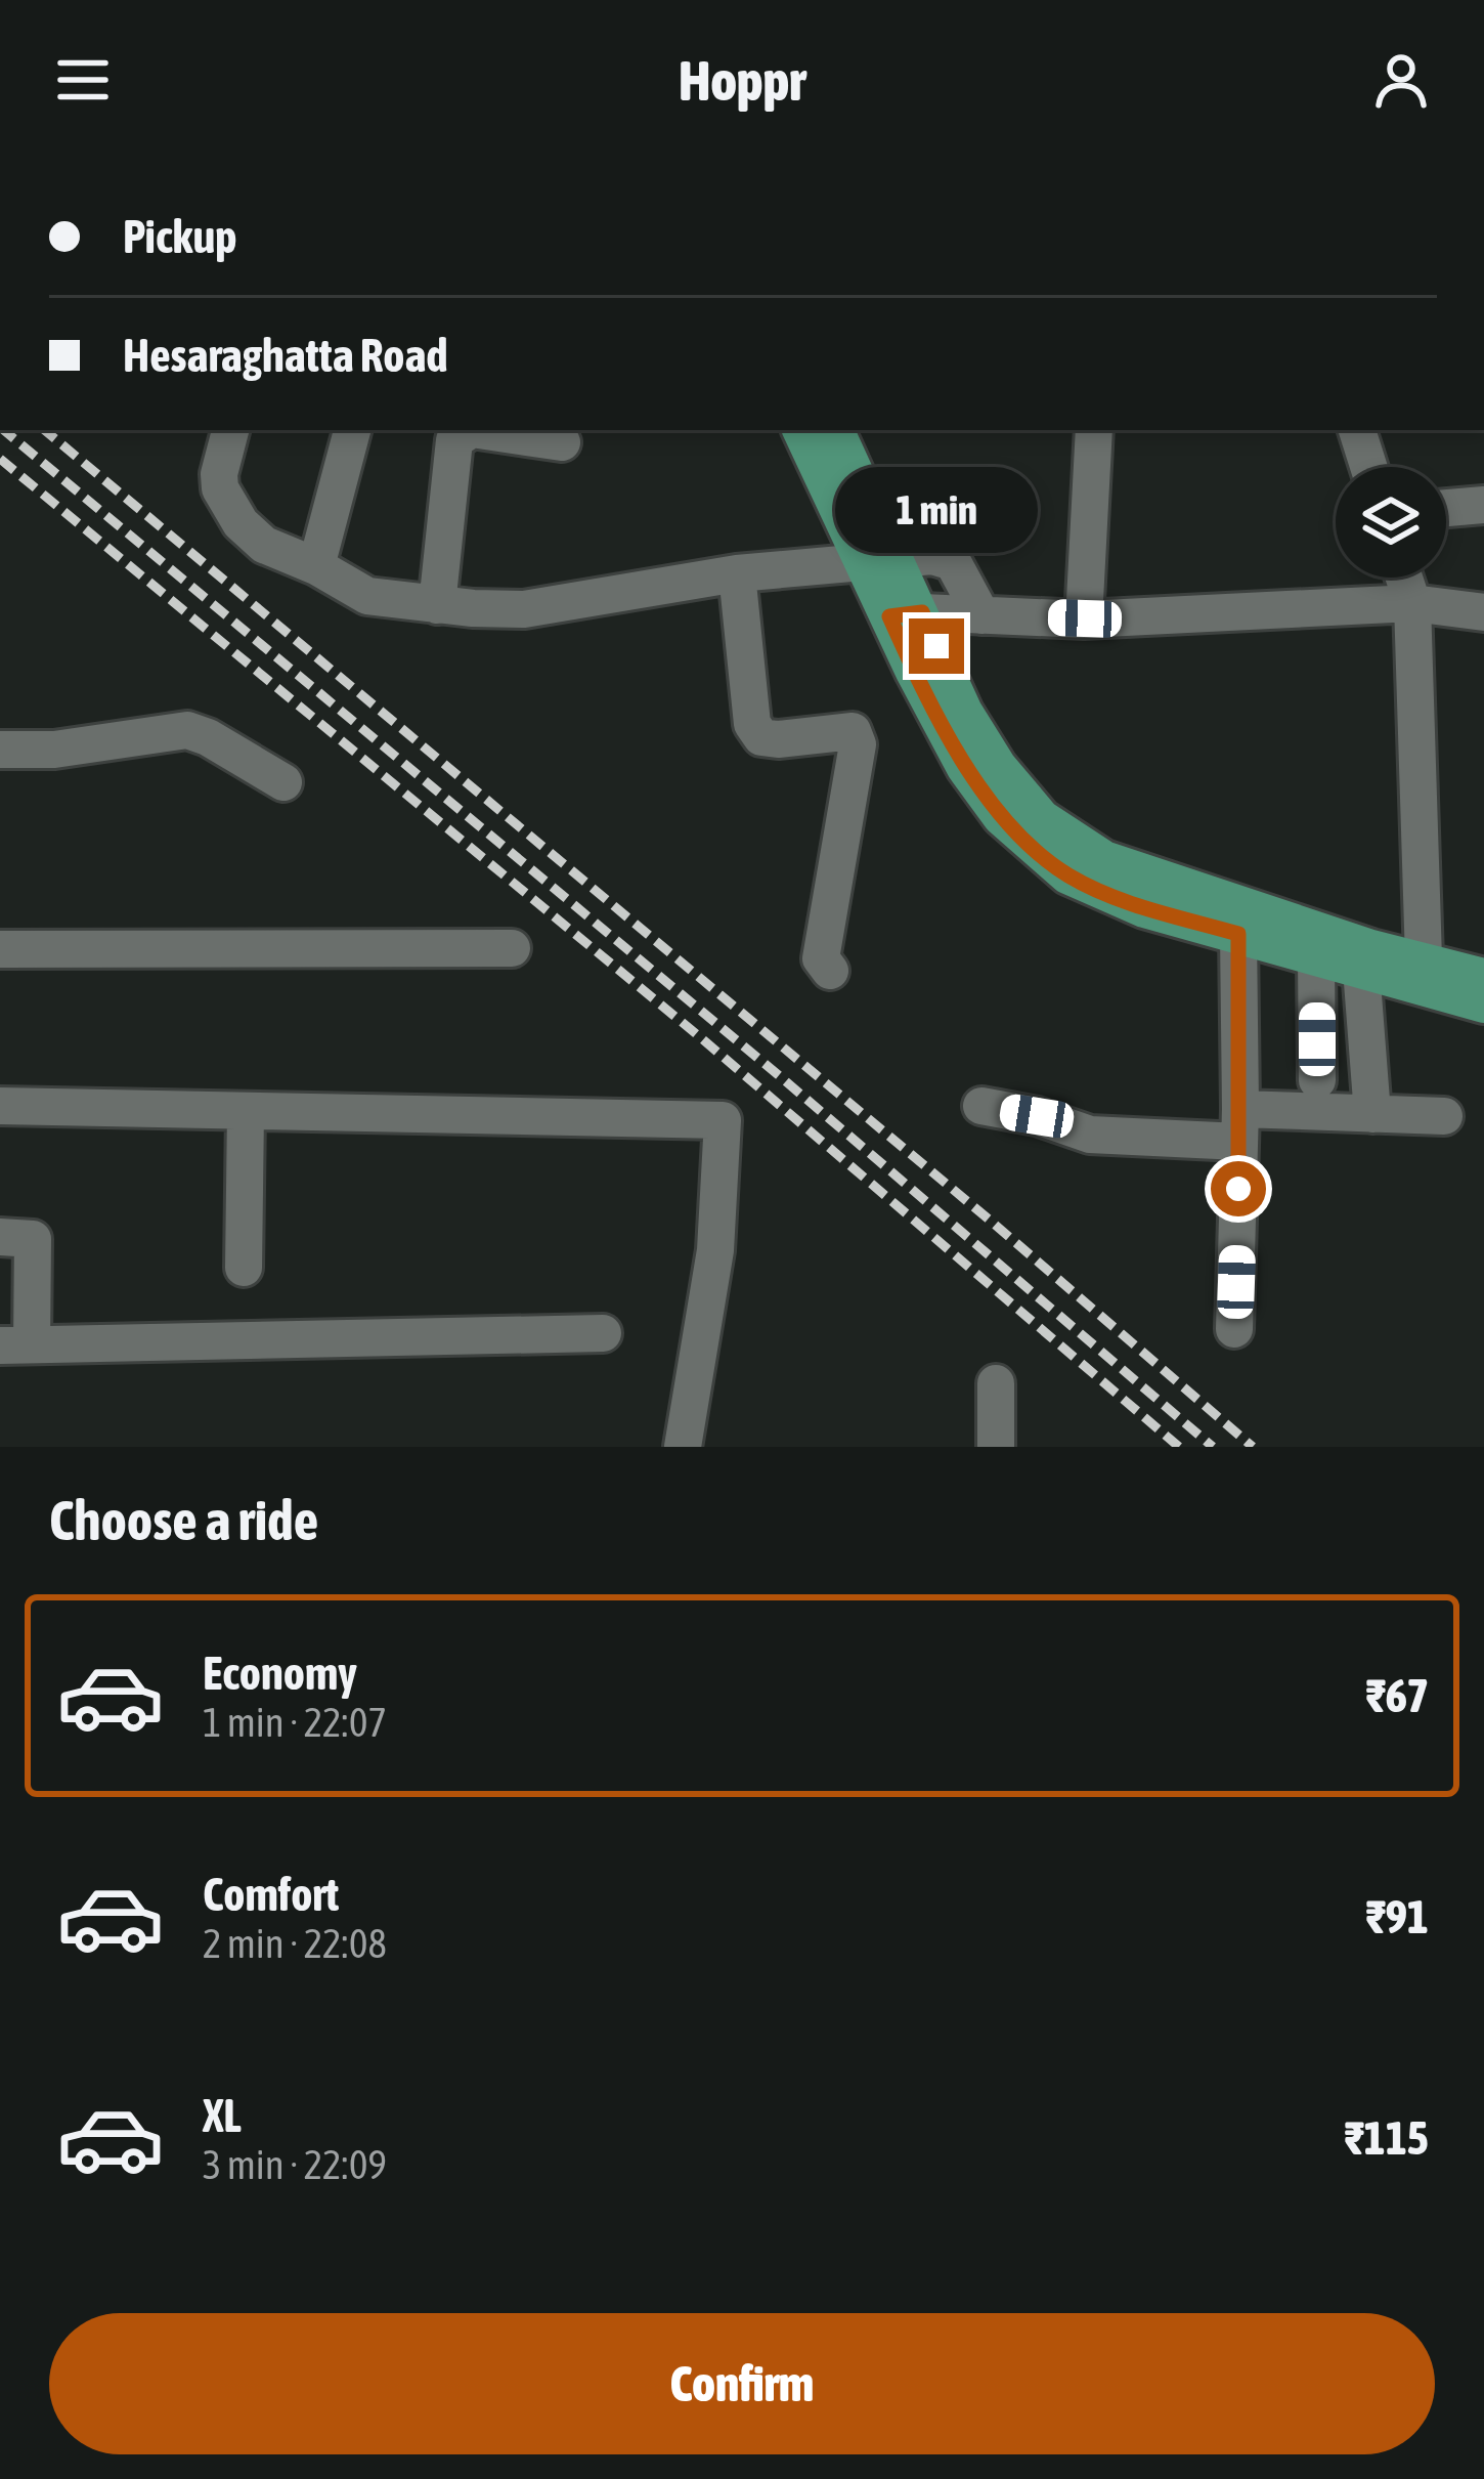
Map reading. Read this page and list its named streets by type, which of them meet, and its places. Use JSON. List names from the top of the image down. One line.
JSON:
{"page":{"header":"Hoppr","banner":["Pickup","Hesaraghatta Road"],"bubble":"1 min","heading":"Choose a ride","list":[{"name":"Economy","note":"1 min · 22:07","value":"₹67"},{"name":"Comfort","note":"2 min · 22:08","value":"₹91"},{"name":"XL","note":"3 min · 22:09","value":"₹115"}],"buttons":"Confirm"}}
